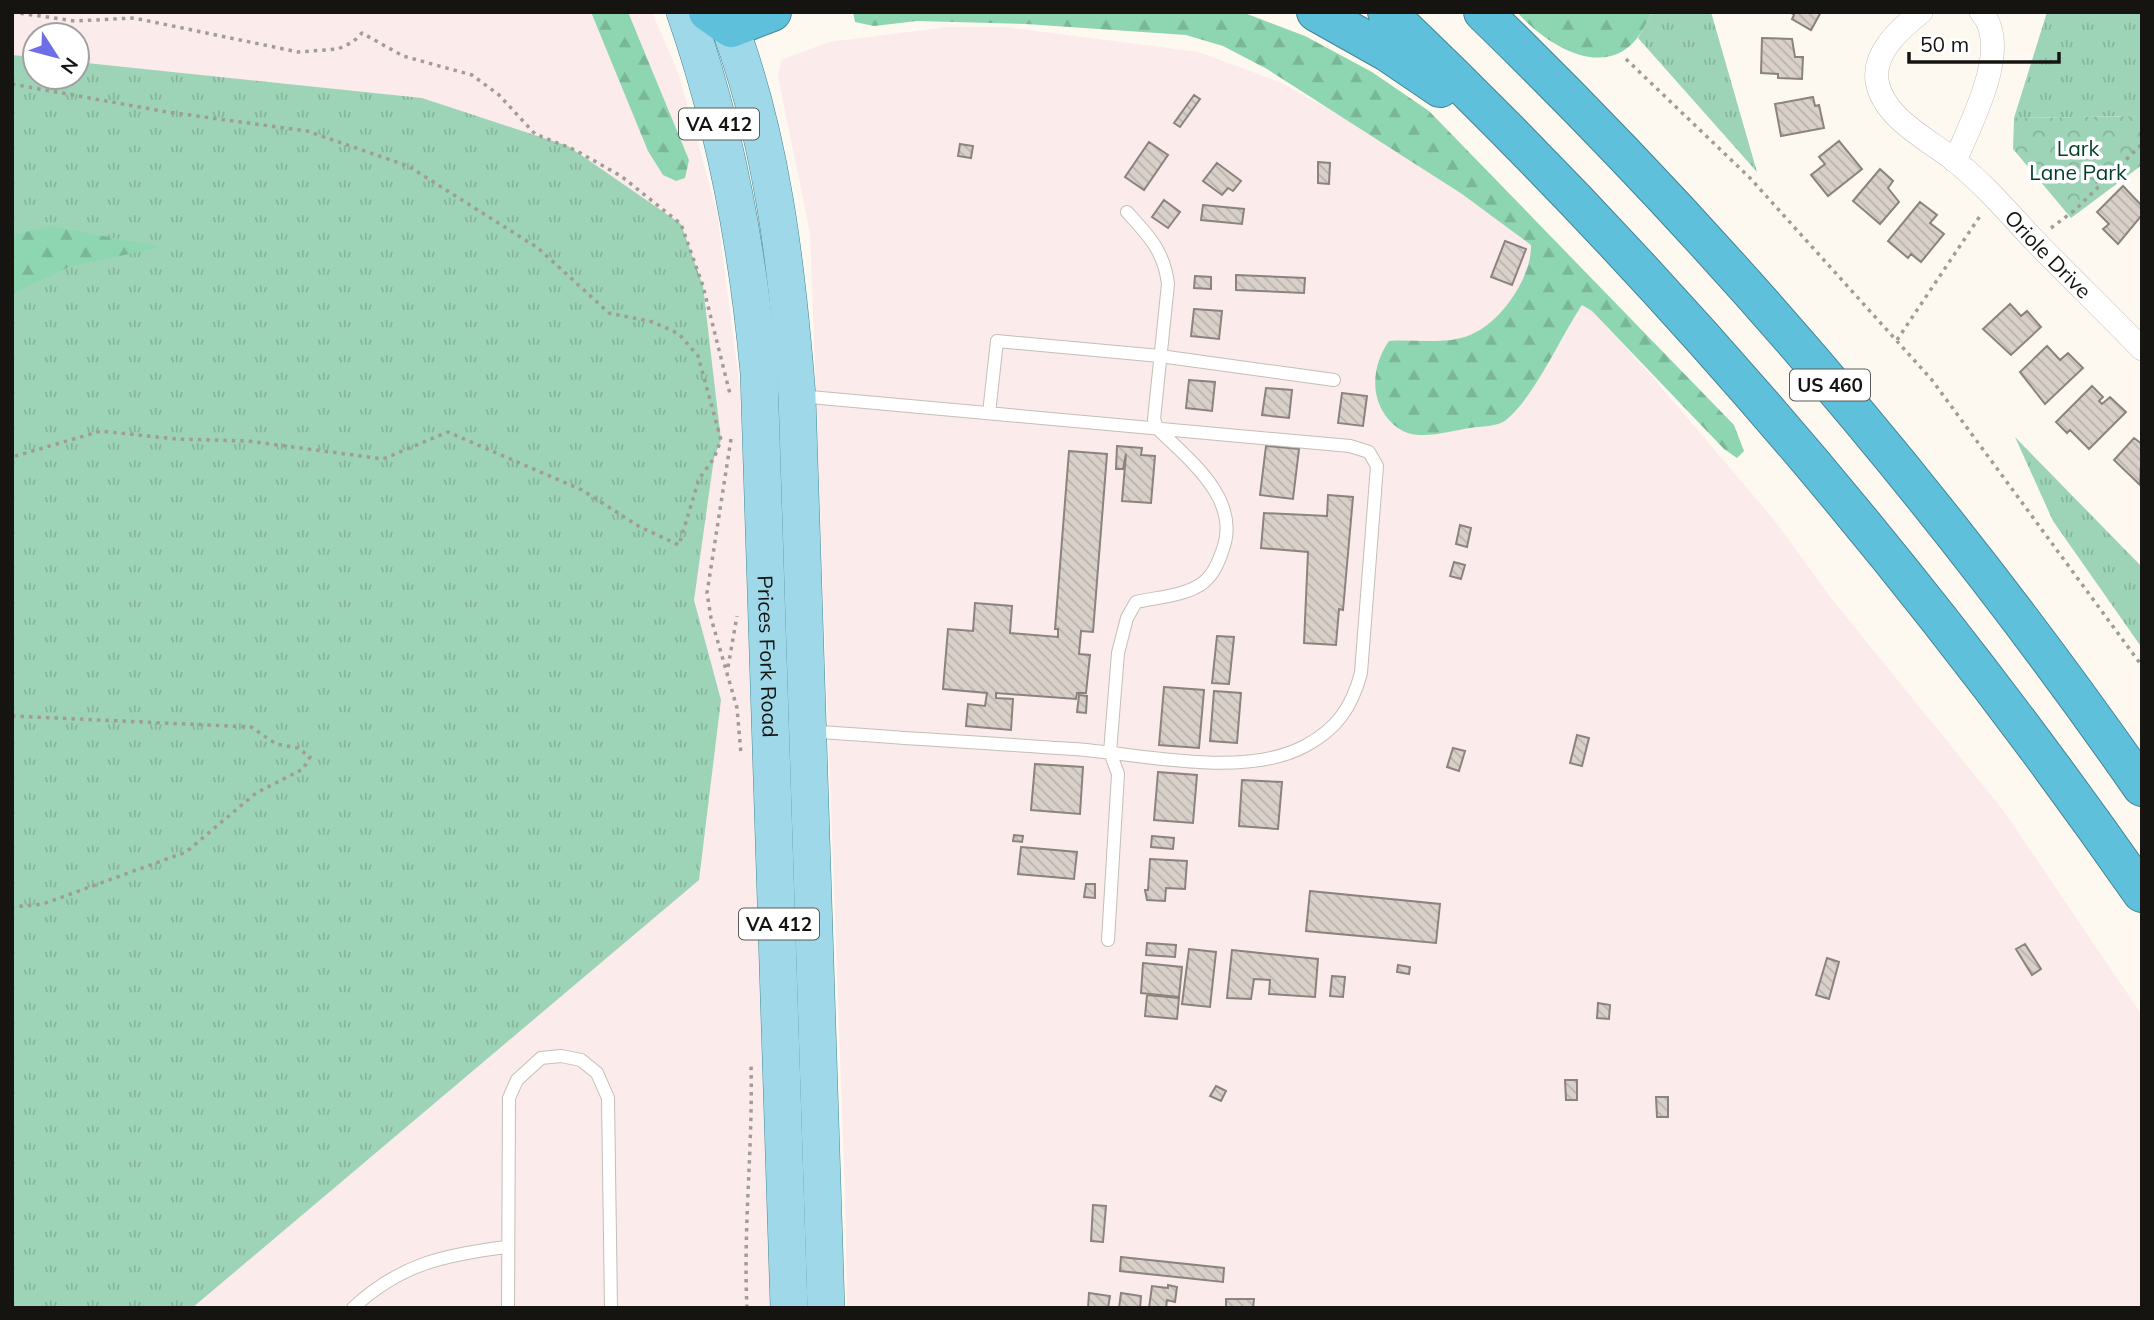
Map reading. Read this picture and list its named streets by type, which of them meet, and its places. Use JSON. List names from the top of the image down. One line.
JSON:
{"streets":{"highway":["US 460"],"main road":["VA 412","Prices Fork Road"],"street":["Oriole Drive"]},"parks":["Lark Lane Park"],"scale_bar":"50 m","north":"bottom right"}
